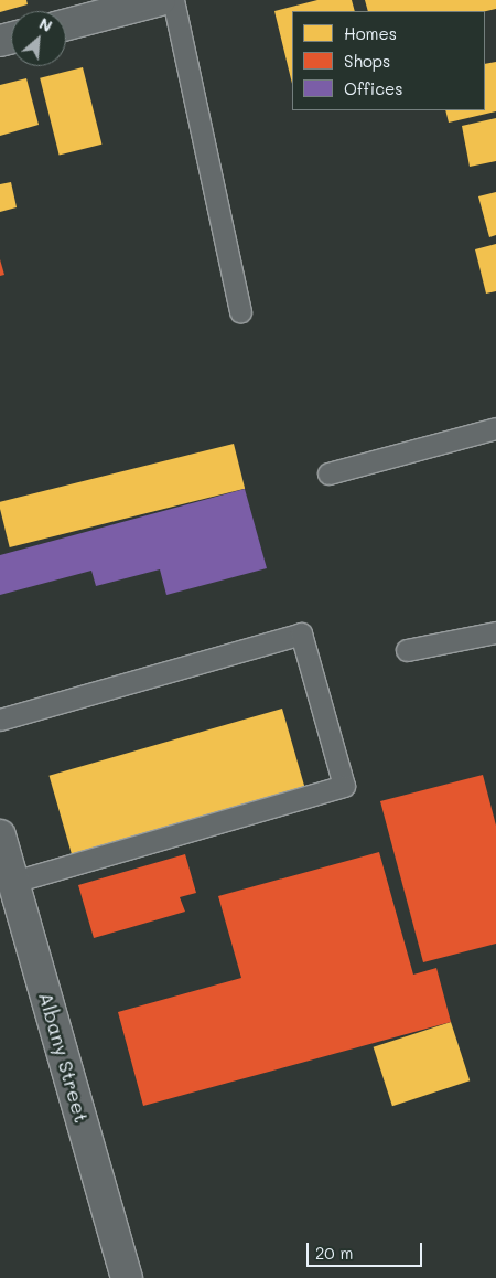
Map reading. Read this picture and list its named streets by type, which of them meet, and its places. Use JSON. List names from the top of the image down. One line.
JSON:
{"streets":{"street":["Albany Street"]},"legend":["Homes","Shops","Offices"],"scale_bar":"20 m","north":"top right"}
